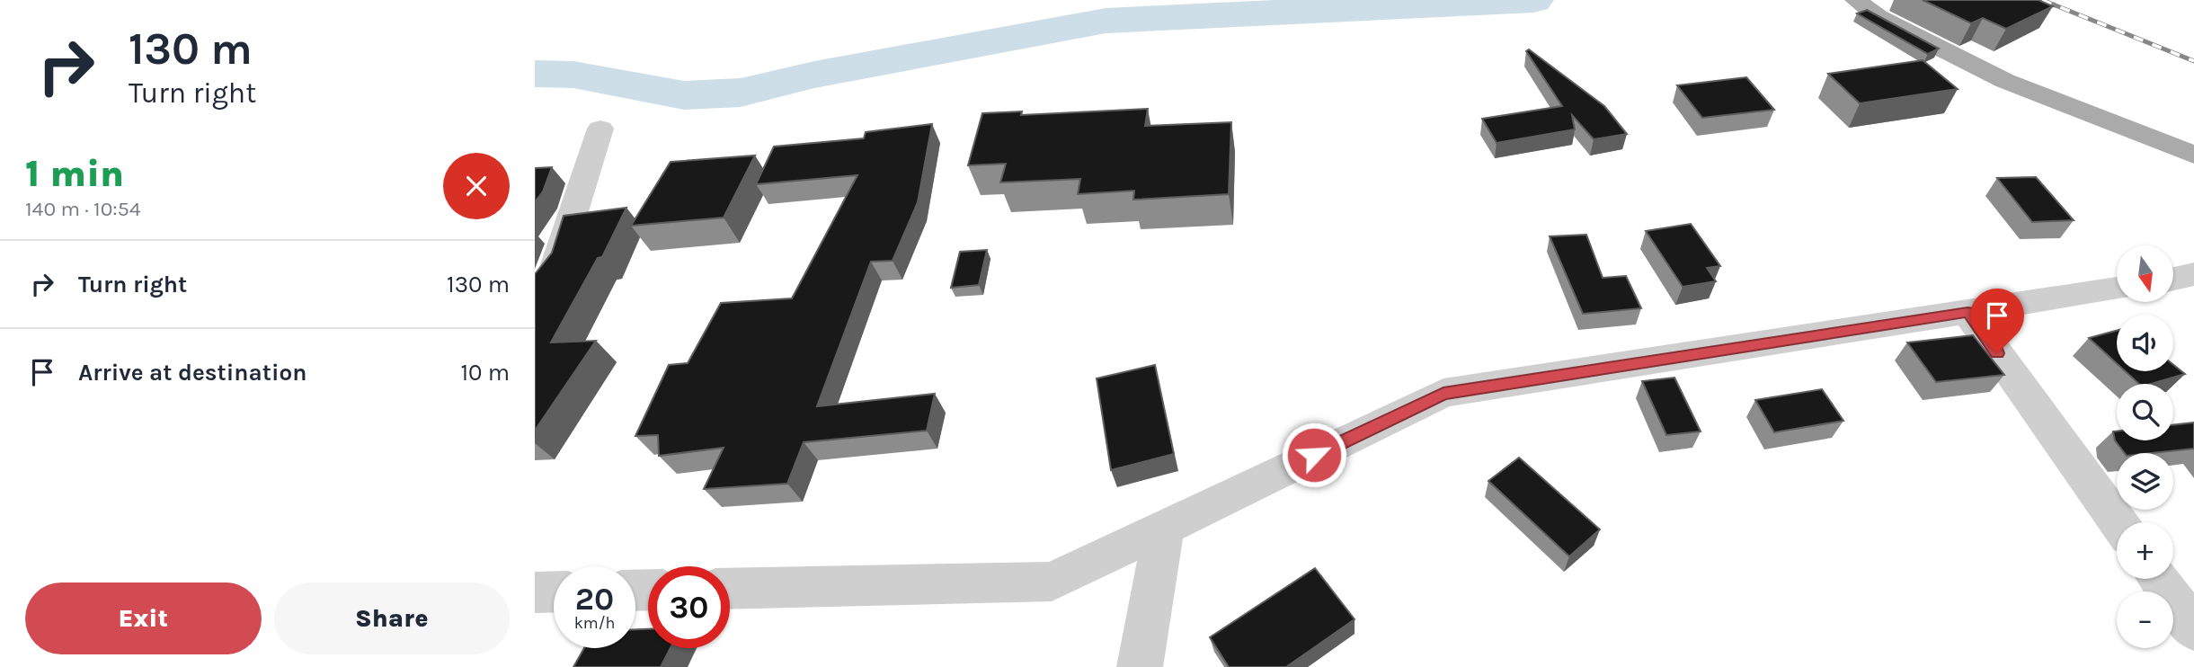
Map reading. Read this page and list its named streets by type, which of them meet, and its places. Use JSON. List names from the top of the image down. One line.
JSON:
{"north":"bottom","page":{"turn":["130 m","Turn right"],"heading":["1 min","140 m · 10:54"],"list":[{"name":"Turn right","value":"130 m"},{"name":"Arrive at destination","value":"10 m"}],"map_buttons":["+","−"],"speed":"20 km/h","limit":"30","buttons":["Exit","Share"]}}
